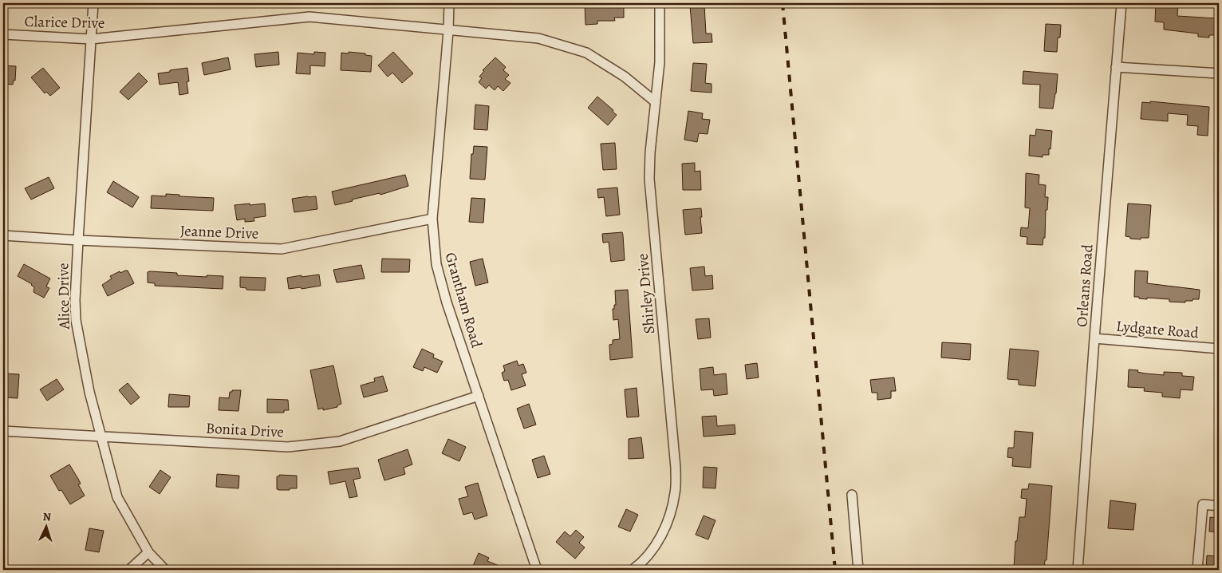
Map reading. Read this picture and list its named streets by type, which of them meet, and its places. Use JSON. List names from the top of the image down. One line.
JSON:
{"streets":{"street":["Clarice Drive","Jeanne Drive","Orleans Road","Shirley Drive","Alice Drive","Grantham Road","Lydgate Road","Bonita Drive"]},"crossings":[["Clarice Drive","Shirley Drive"],["Clarice Drive","Alice Drive"],["Clarice Drive","Grantham Road"],["Jeanne Drive","Alice Drive"],["Jeanne Drive","Grantham Road"],["Orleans Road","Lydgate Road"],["Alice Drive","Bonita Drive"],["Grantham Road","Bonita Drive"]],"north":"top"}
